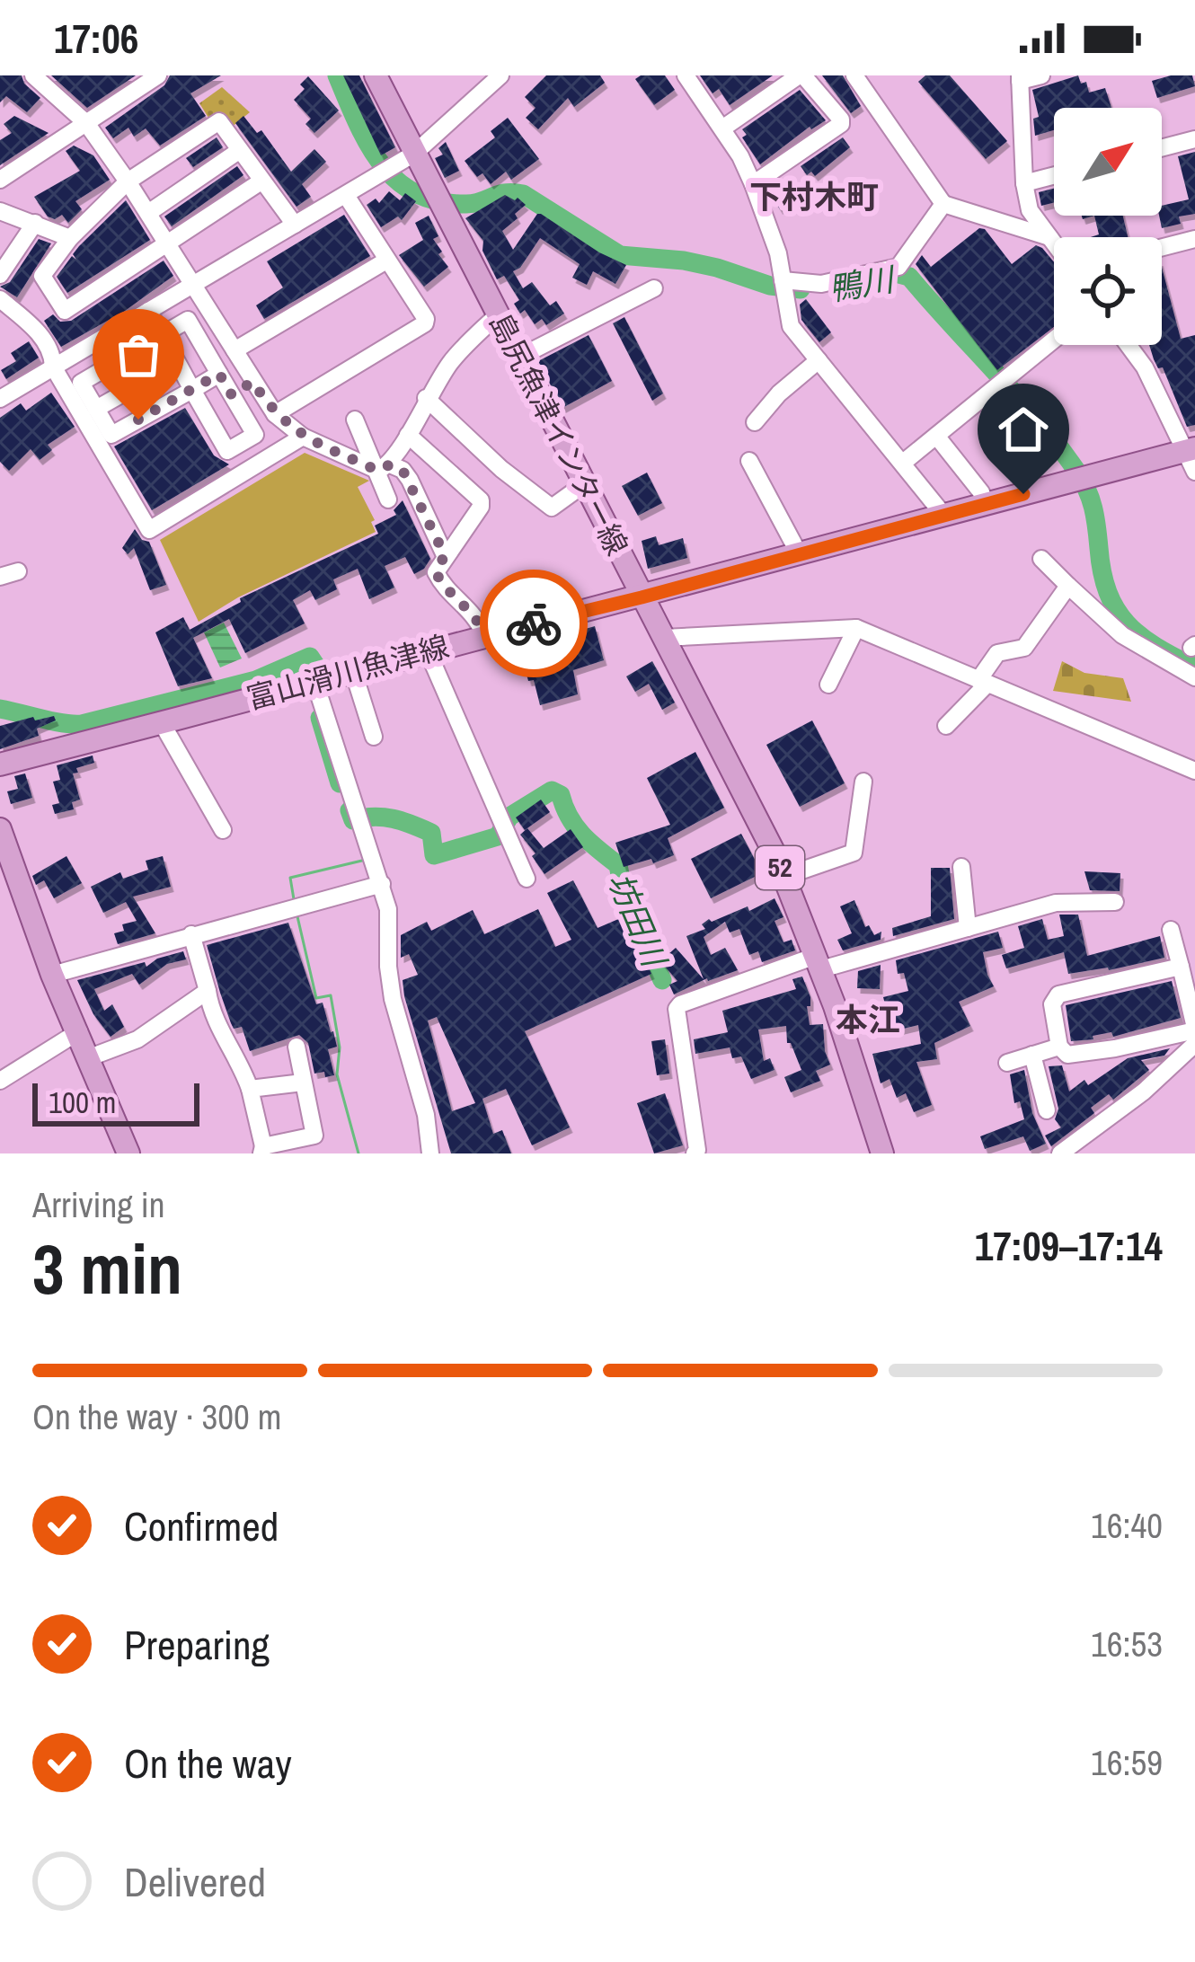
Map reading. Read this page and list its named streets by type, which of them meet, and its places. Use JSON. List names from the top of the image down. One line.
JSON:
{"streets":{"main road":["島尻魚津インター線","富山滑川魚津線","52"]},"crossings":[["島尻魚津インター線","富山滑川魚津線"]],"districts":["下村木町","本江"],"water":["鴨川","坊田川"],"scale_bar":"100 m","north":"top right","page":{"status":"17:06","scale":"100 m","heading":["3 min","Arriving in","17:09–17:14"],"bar":"On the way · 300 m","list":[["Confirmed","16:40"],["Preparing","16:53"],["On the way","16:59"],"Delivered"]}}
